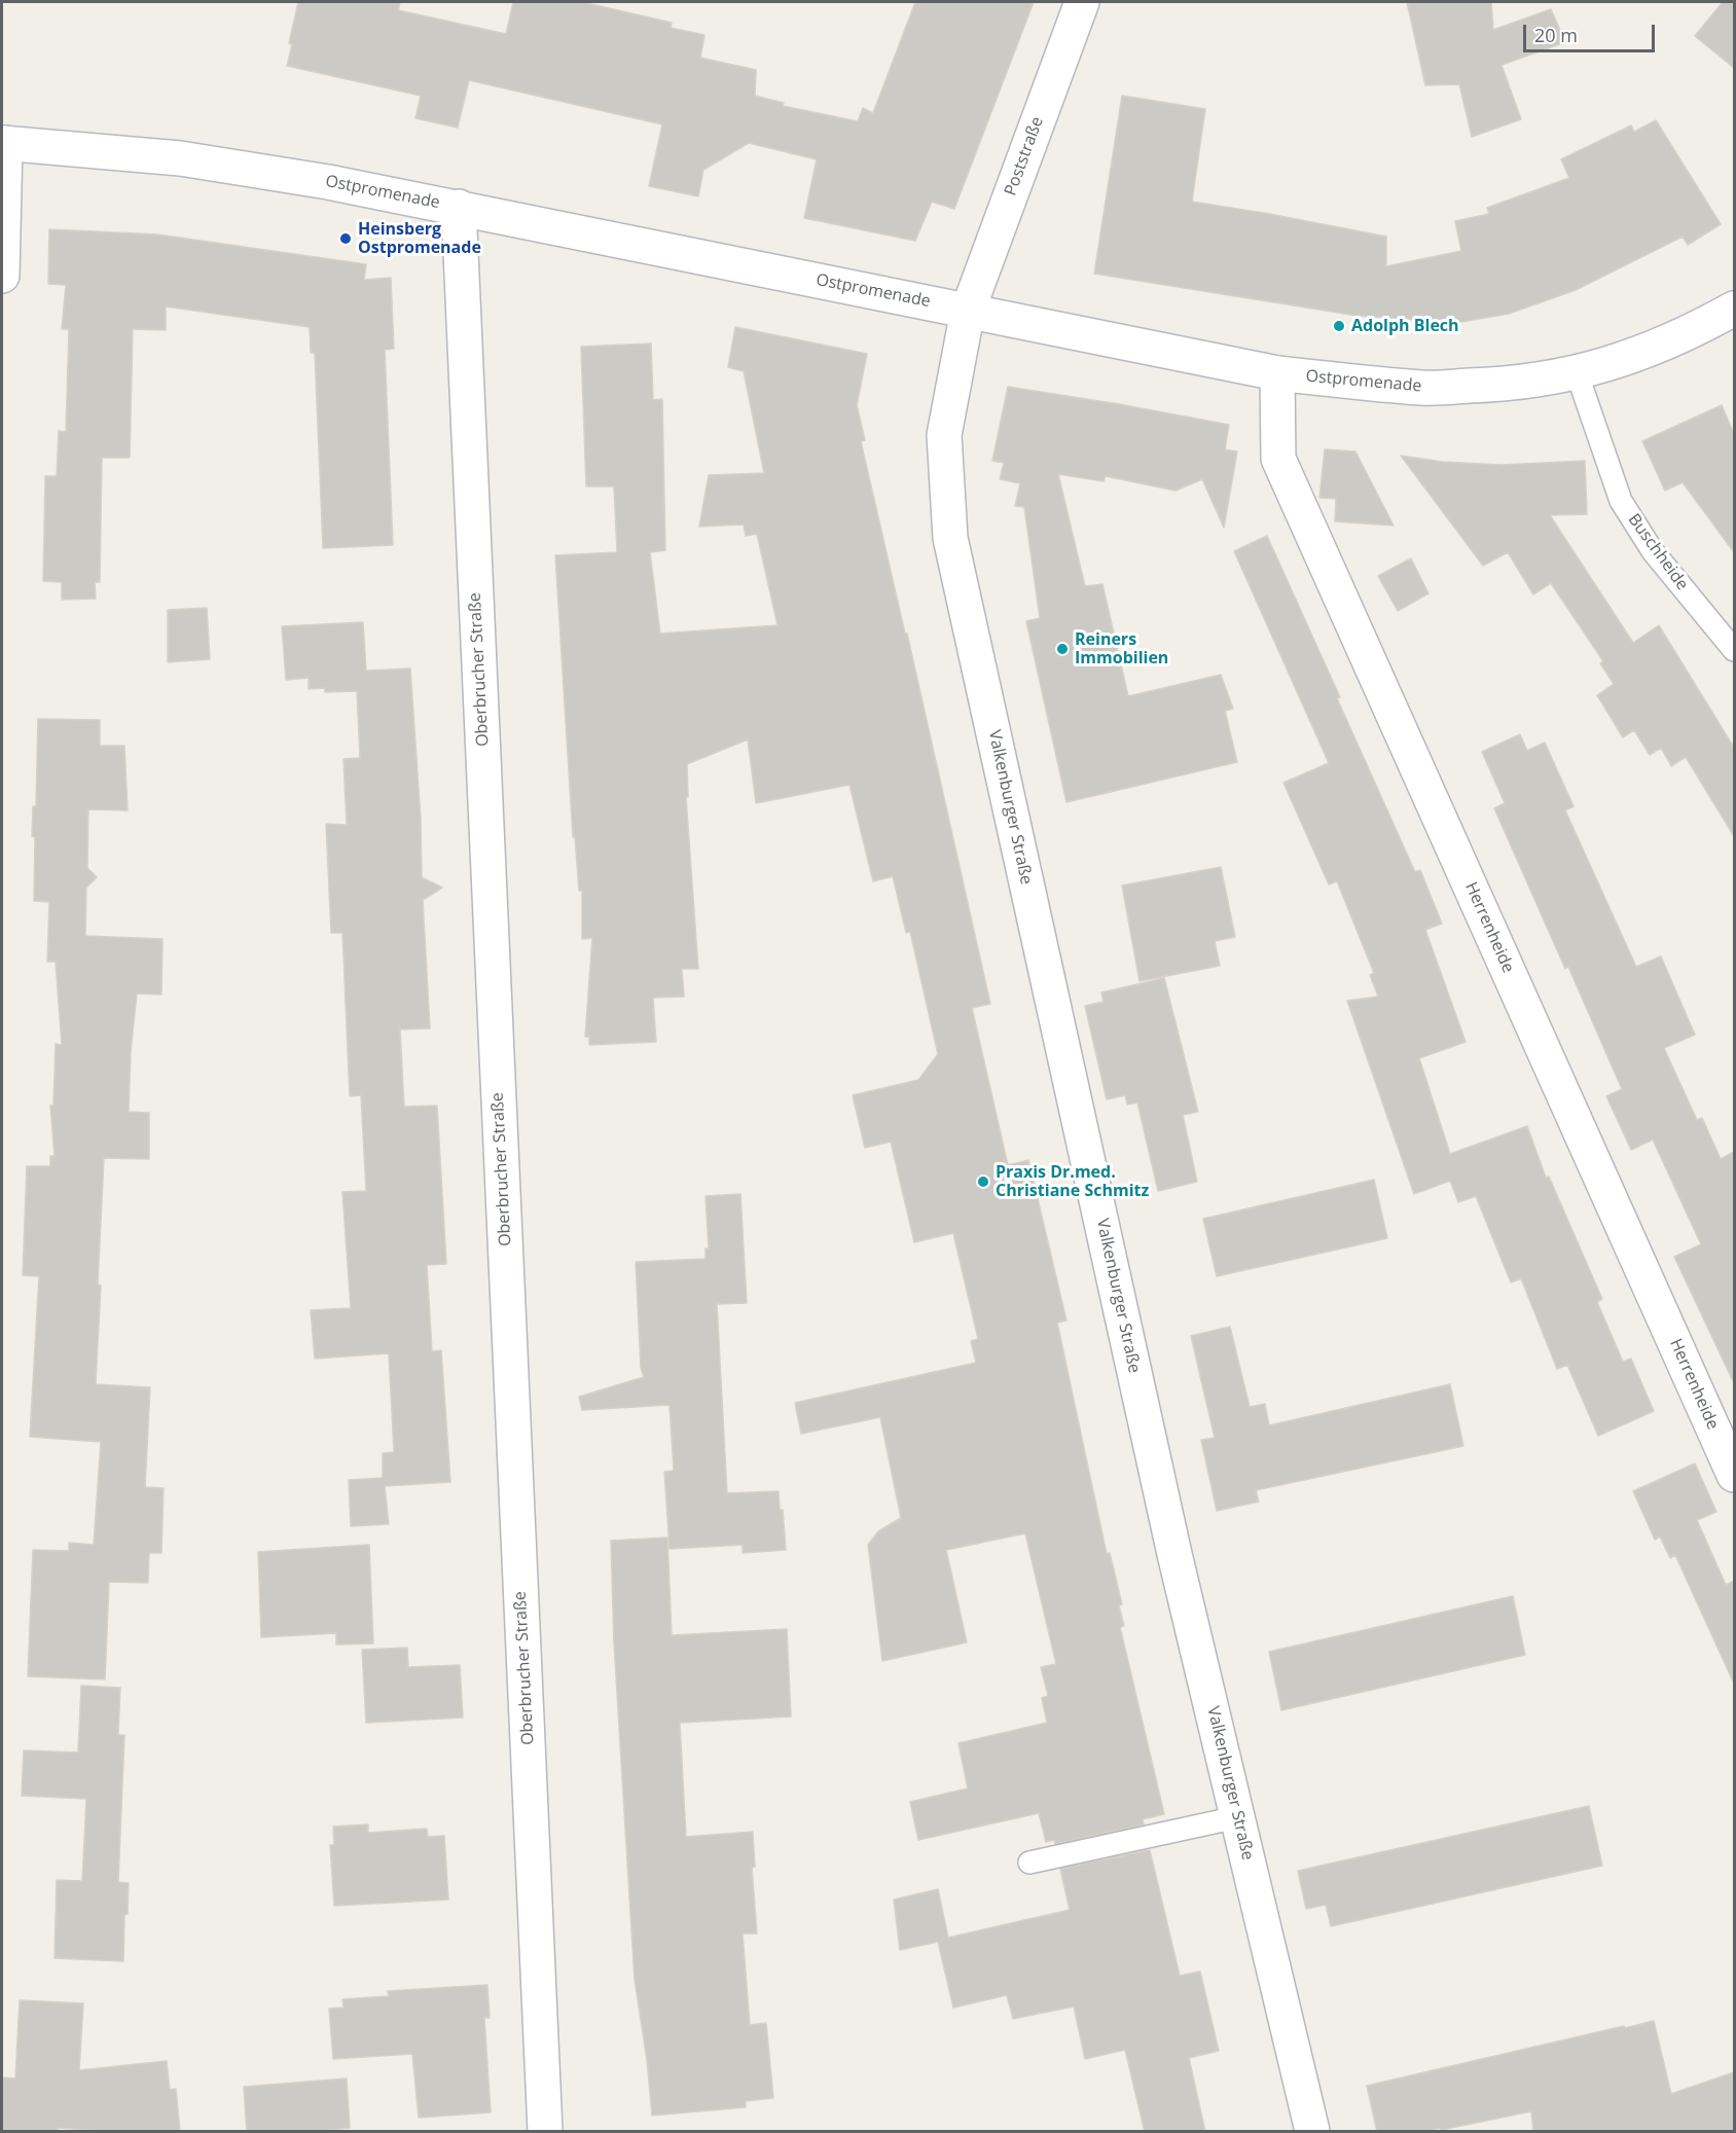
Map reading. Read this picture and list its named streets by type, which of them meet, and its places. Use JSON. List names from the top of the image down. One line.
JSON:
{"streets":{"street":["Poststraße","Ostpromenade","Oberbrucher Straße","Valkenburger Straße","Herrenheide"],"lane":["Buschheide"]},"crossings":[["Poststraße","Ostpromenade"],["Poststraße","Valkenburger Straße"],["Ostpromenade","Buschheide"],["Ostpromenade","Oberbrucher Straße"],["Ostpromenade","Valkenburger Straße"],["Ostpromenade","Herrenheide"]],"places":["Heinsberg Ostpromenade","Adolph Blech","Reiners Immobilien","Praxis Dr.med. Christiane Schmitz"],"scale_bar":"20 m"}
